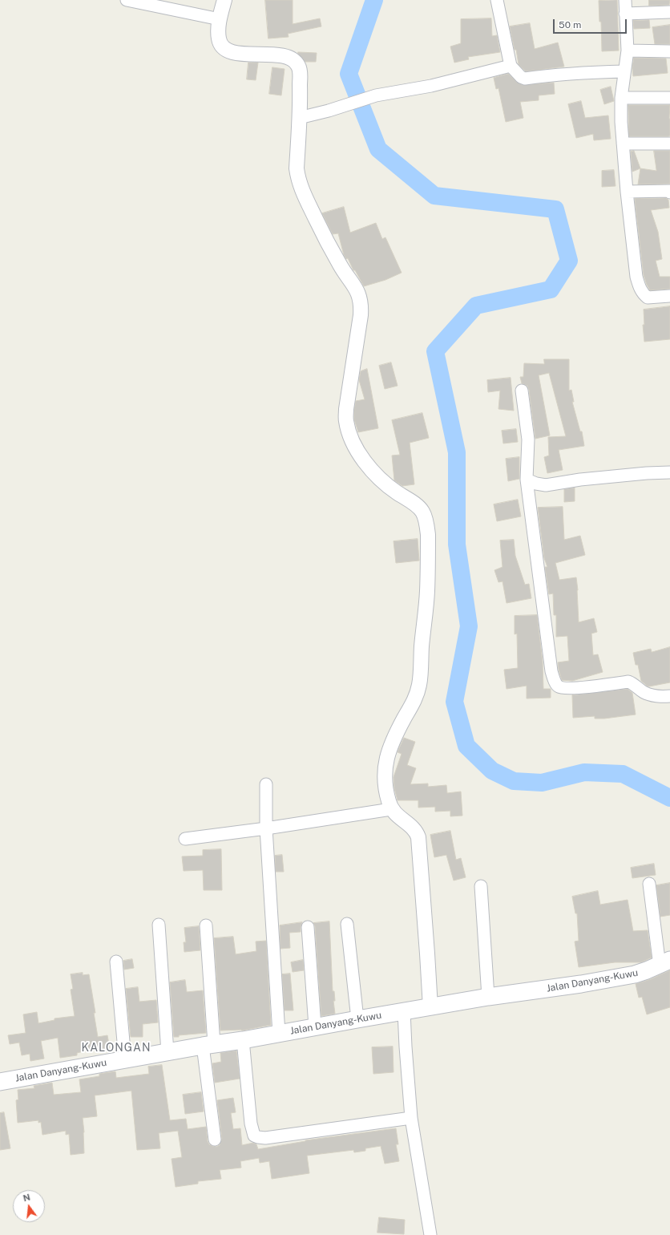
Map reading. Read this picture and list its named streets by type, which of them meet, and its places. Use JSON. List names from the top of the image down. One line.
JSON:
{"streets":{"main road":["Jalan Danyang-Kuwu"]},"districts":["KALONGAN"],"scale_bar":"50 m","north":"top"}
